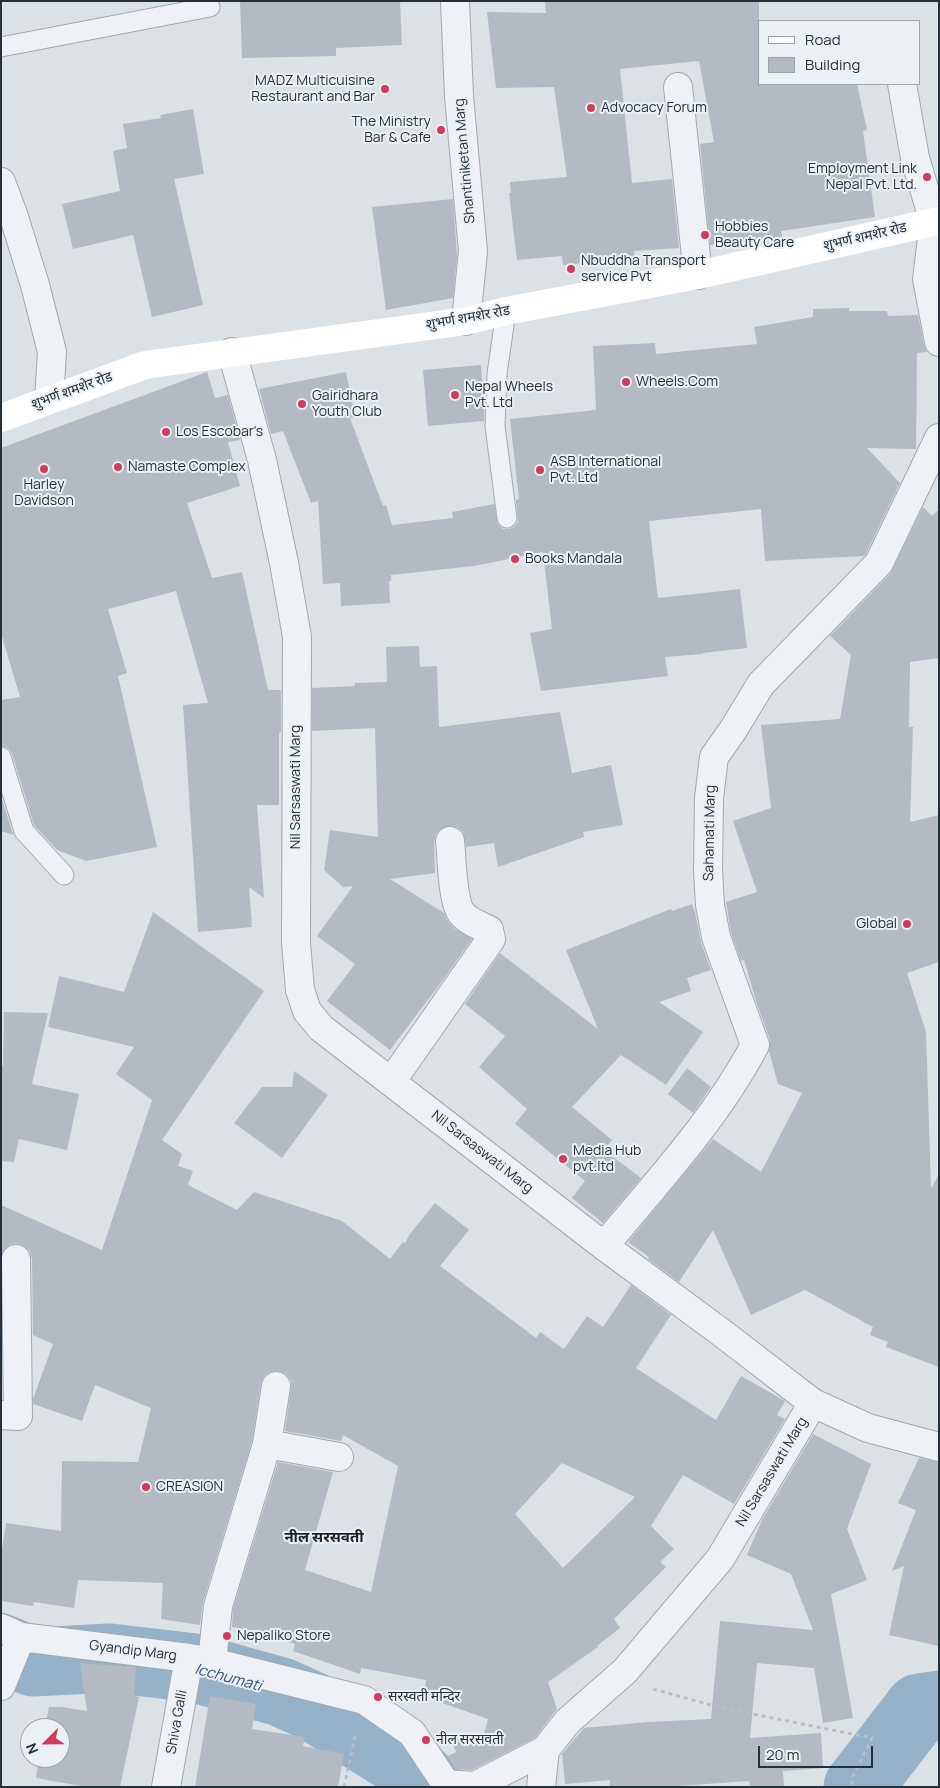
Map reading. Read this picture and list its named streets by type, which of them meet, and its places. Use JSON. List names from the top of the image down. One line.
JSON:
{"streets":{"main road":["शुभर्ण शमशेर रोड"],"street":["Shantiniketan Marg","Nil Sarsaswati Marg","Sahamati Marg","Gyandip Marg","Shiva Galli"]},"crossings":[["Shantiniketan Marg","शुभर्ण शमशेर रोड"],["शुभर्ण शमशेर रोड","Nil Sarsaswati Marg"],["Nil Sarsaswati Marg","Sahamati Marg"],["Nil Sarsaswati Marg","Gyandip Marg"],["Gyandip Marg","Shiva Galli"]],"districts":["नील सरसवती"],"water":["Icchumati"],"places":["MADZ Multicuisine Restaurant and Bar","Advocacy Forum","The Ministry Bar & Cafe","Employment Link Nepal Pvt. Ltd.","Hobbies Beauty Care","Nbuddha Transport service Pvt","Wheels.Com","Nepal Wheels Pvt. Ltd","Gairidhara Youth Club","Los Escobar's","Namaste Complex","Harley Davidson","ASB International Pvt. Ltd","Books Mandala","Global","Media Hub pvt.ltd","CREASION","Nepaliko Store","सरस्वती मन्दिर","नील सरसवती"],"legend":["Road","Building"],"scale_bar":"20 m","north":"bottom left"}
